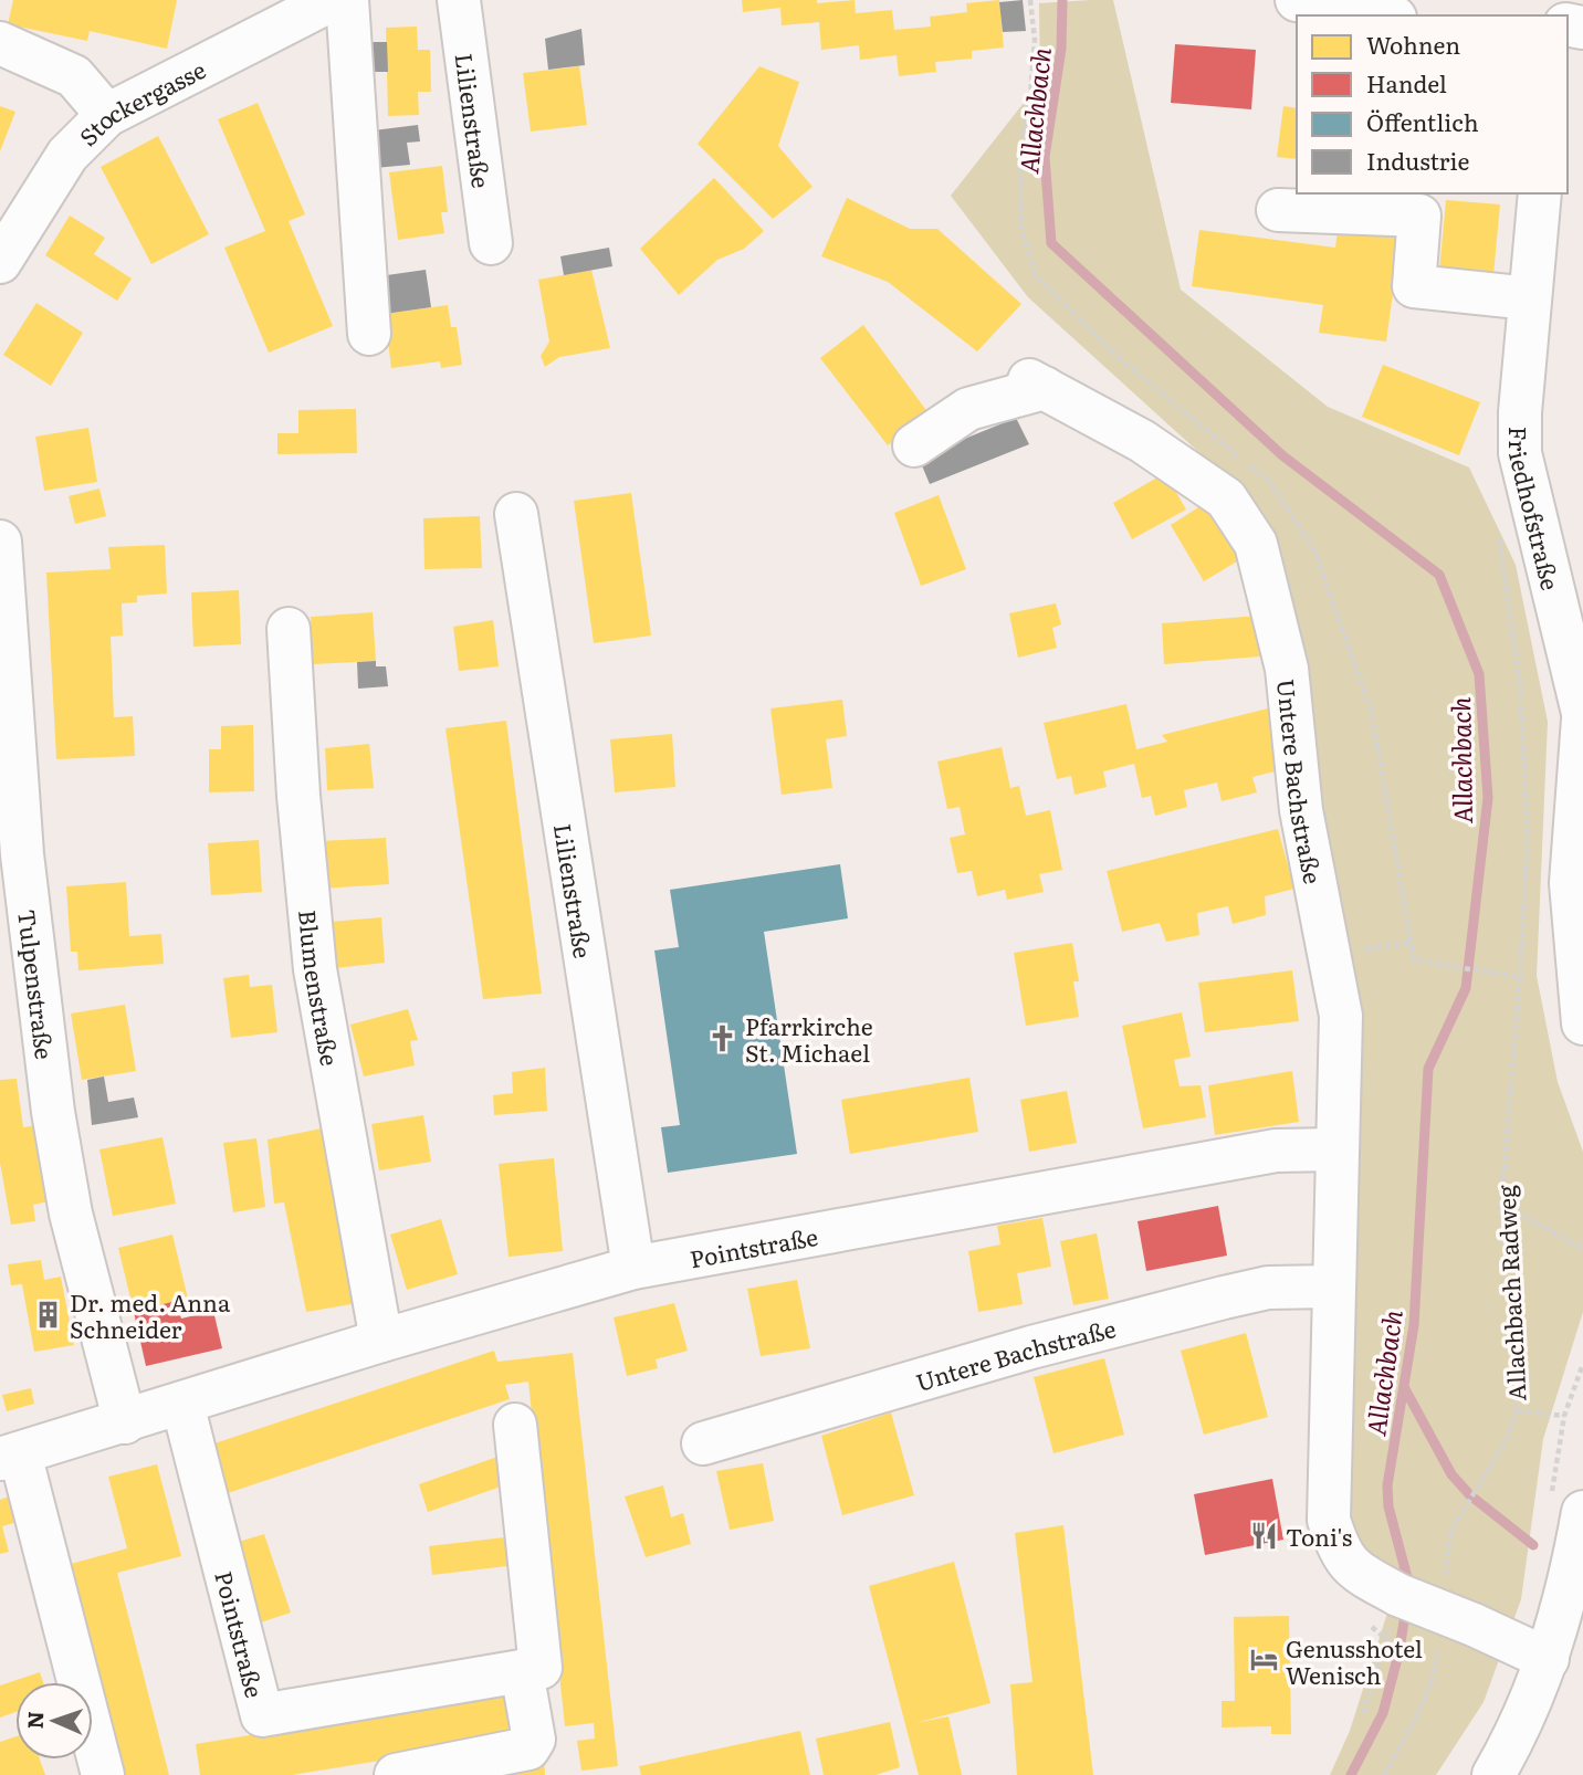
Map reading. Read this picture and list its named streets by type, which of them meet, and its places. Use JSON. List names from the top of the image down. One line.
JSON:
{"streets":{"street":["Stockergasse","Lilienstraße","Friedhofstraße","Untere Bachstraße","Tulpenstraße","Blumenstraße","Pointstraße"],"path":["Allachbach Radweg"]},"crossings":[["Lilienstraße","Pointstraße"],["Untere Bachstraße","Pointstraße"],["Tulpenstraße","Pointstraße"],["Blumenstraße","Pointstraße"]],"water":["Allachbach"],"places":{"church":["Pfarrkirche St. Michael"],"building":["Dr. med. Anna Schneider"],"restaurant":["Toni's"],"hotel":["Genusshotel Wenisch"]},"legend":["Wohnen","Handel","Öffentlich","Industrie"],"north":"left"}
